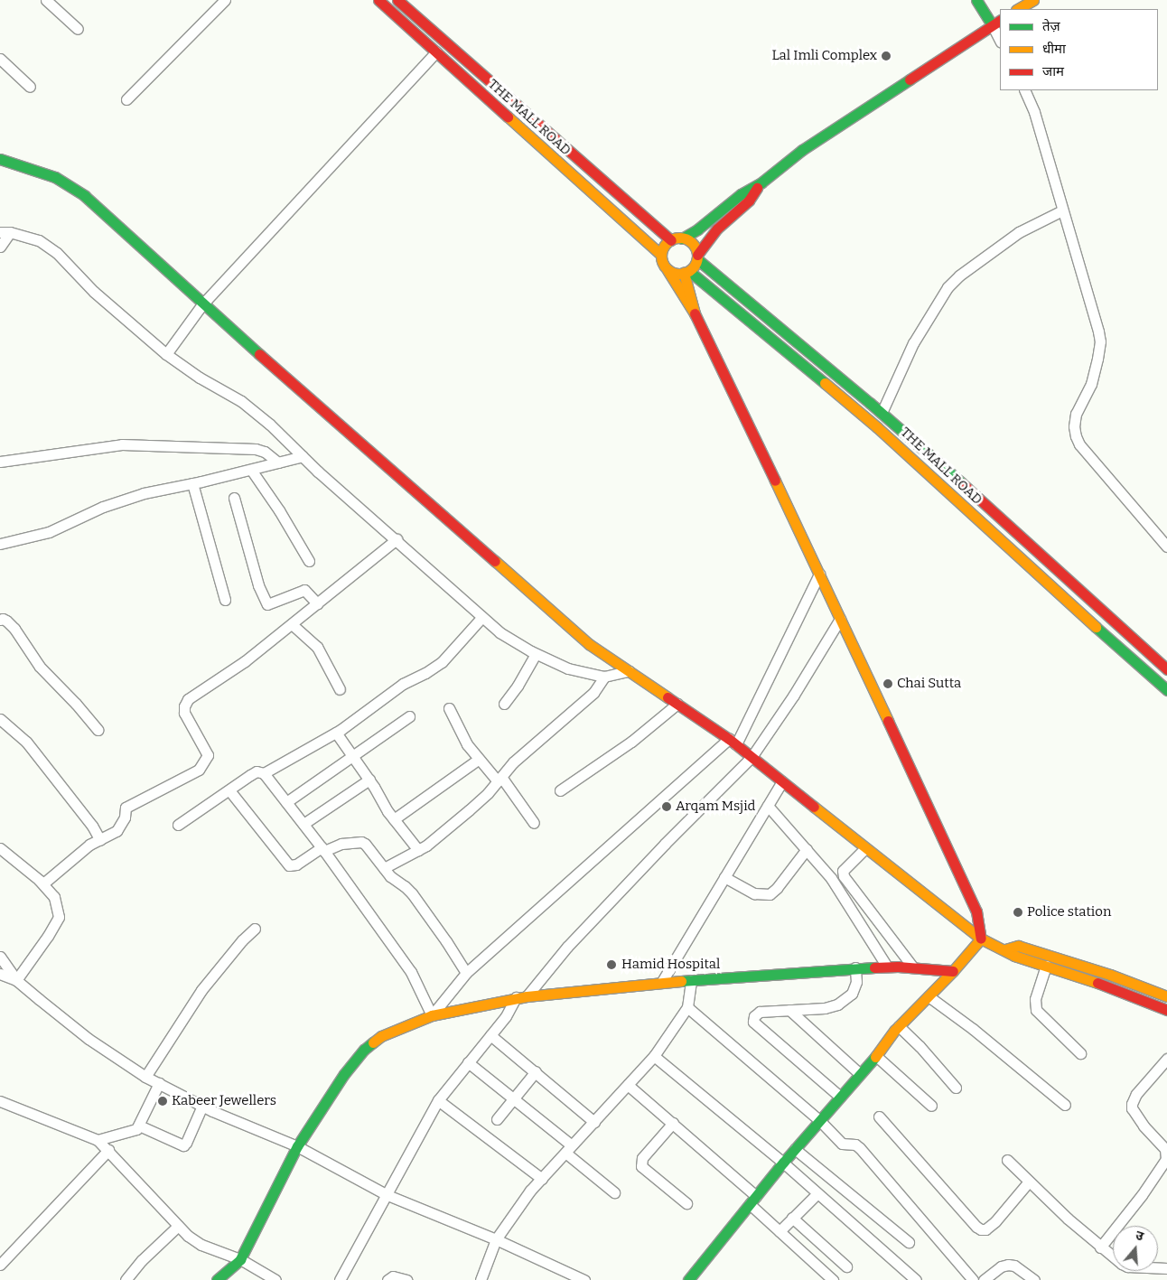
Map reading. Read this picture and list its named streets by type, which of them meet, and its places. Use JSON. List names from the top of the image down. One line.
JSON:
{"streets":{"street":["THE MALL ROAD"]},"places":["Lal Imli Complex","Chai Sutta","Arqam Msjid","Police station","Hamid Hospital","Kabeer Jewellers"],"legend":["तेज़","धीमा","जाम"],"north":"top"}
